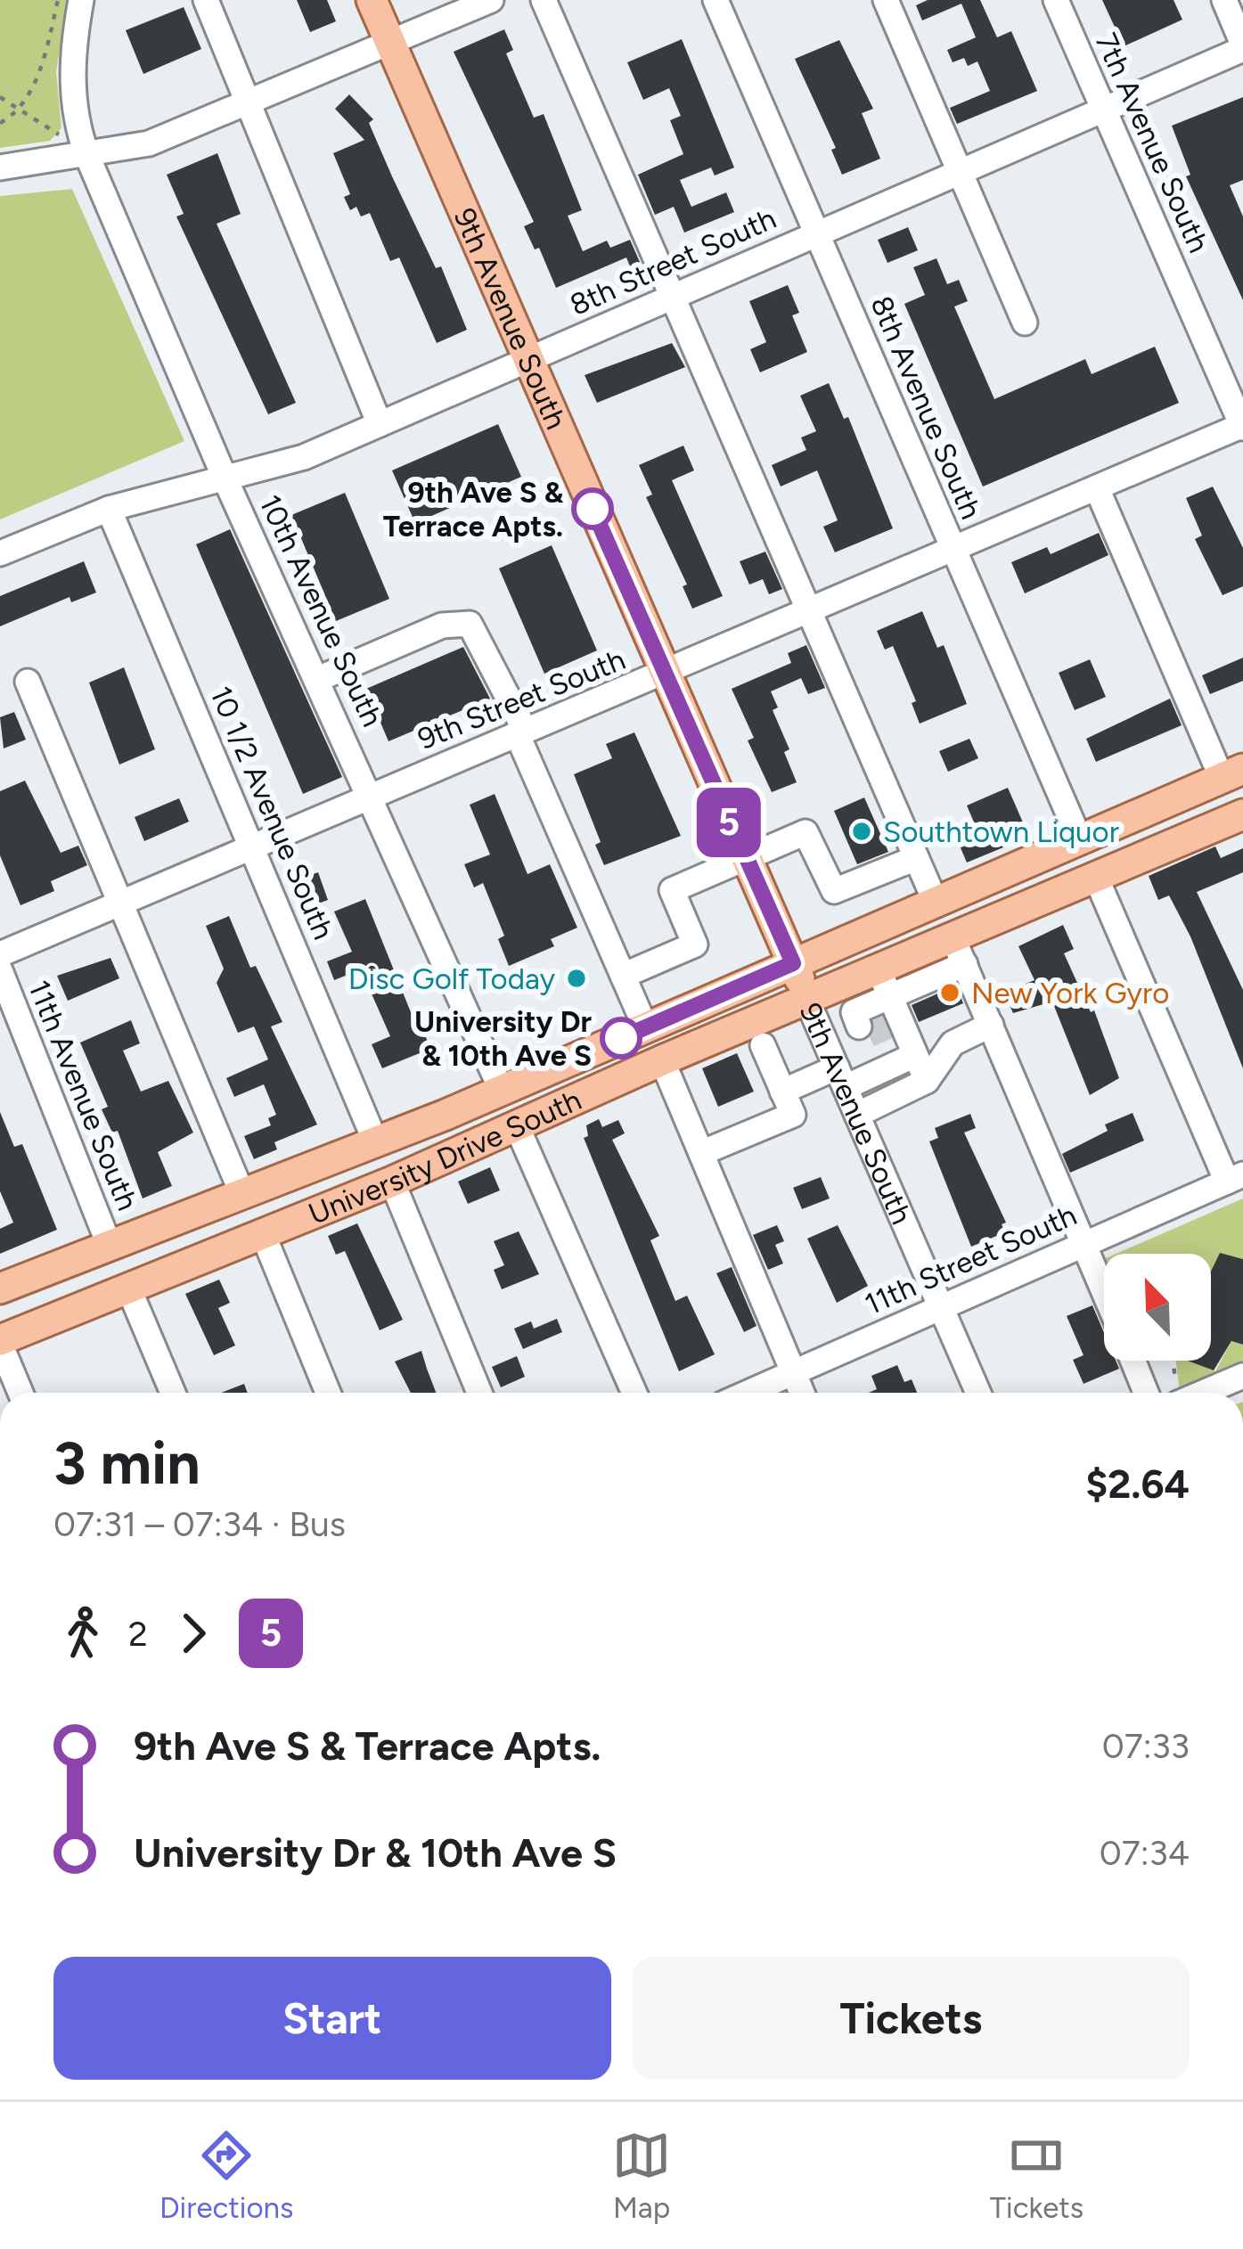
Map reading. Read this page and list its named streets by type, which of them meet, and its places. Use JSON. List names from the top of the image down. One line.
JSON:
{"streets":{"main road":["9th Avenue South","University Drive South"],"street":["7th Avenue South","8th Street South","8th Avenue South","10th Avenue South","9th Street South","10 1/2 Avenue South","11th Avenue South","11th Street South"]},"crossings":[["7th Avenue South","8th Street South"],["7th Avenue South","9th Street South"],["8th Street South","9th Avenue South"],["8th Street South","8th Avenue South"],["8th Street South","10th Avenue South"],["8th Street South","10 1/2 Avenue South"],["9th Avenue South","9th Street South"],["9th Avenue South","University Drive South"],["9th Avenue South","11th Street South"],["8th Avenue South","9th Street South"],["8th Avenue South","University Drive South"],["10th Avenue South","9th Street South"],["10th Avenue South","University Drive South"],["9th Street South","10 1/2 Avenue South"],["10 1/2 Avenue South","University Drive South"],["11th Avenue South","University Drive South"]],"places":["9th Ave S & Terrace Apts.","Southtown Liquor","Disc Golf Today","New York Gyro","University Dr & 10th Ave S"],"lines":["bus line 5"],"north":"top left","page":{"on_map":"5","heading":["3 min","07:31 – 07:34 · Bus","$2.64"],"legs":["2","5"],"list":[{"name":"9th Ave S & Terrace Apts.","value":"07:33"},{"name":"University Dr & 10th Ave S","value":"07:34"}],"buttons":["Start","Tickets"],"tabs":["Directions","Map","Tickets"]}}
